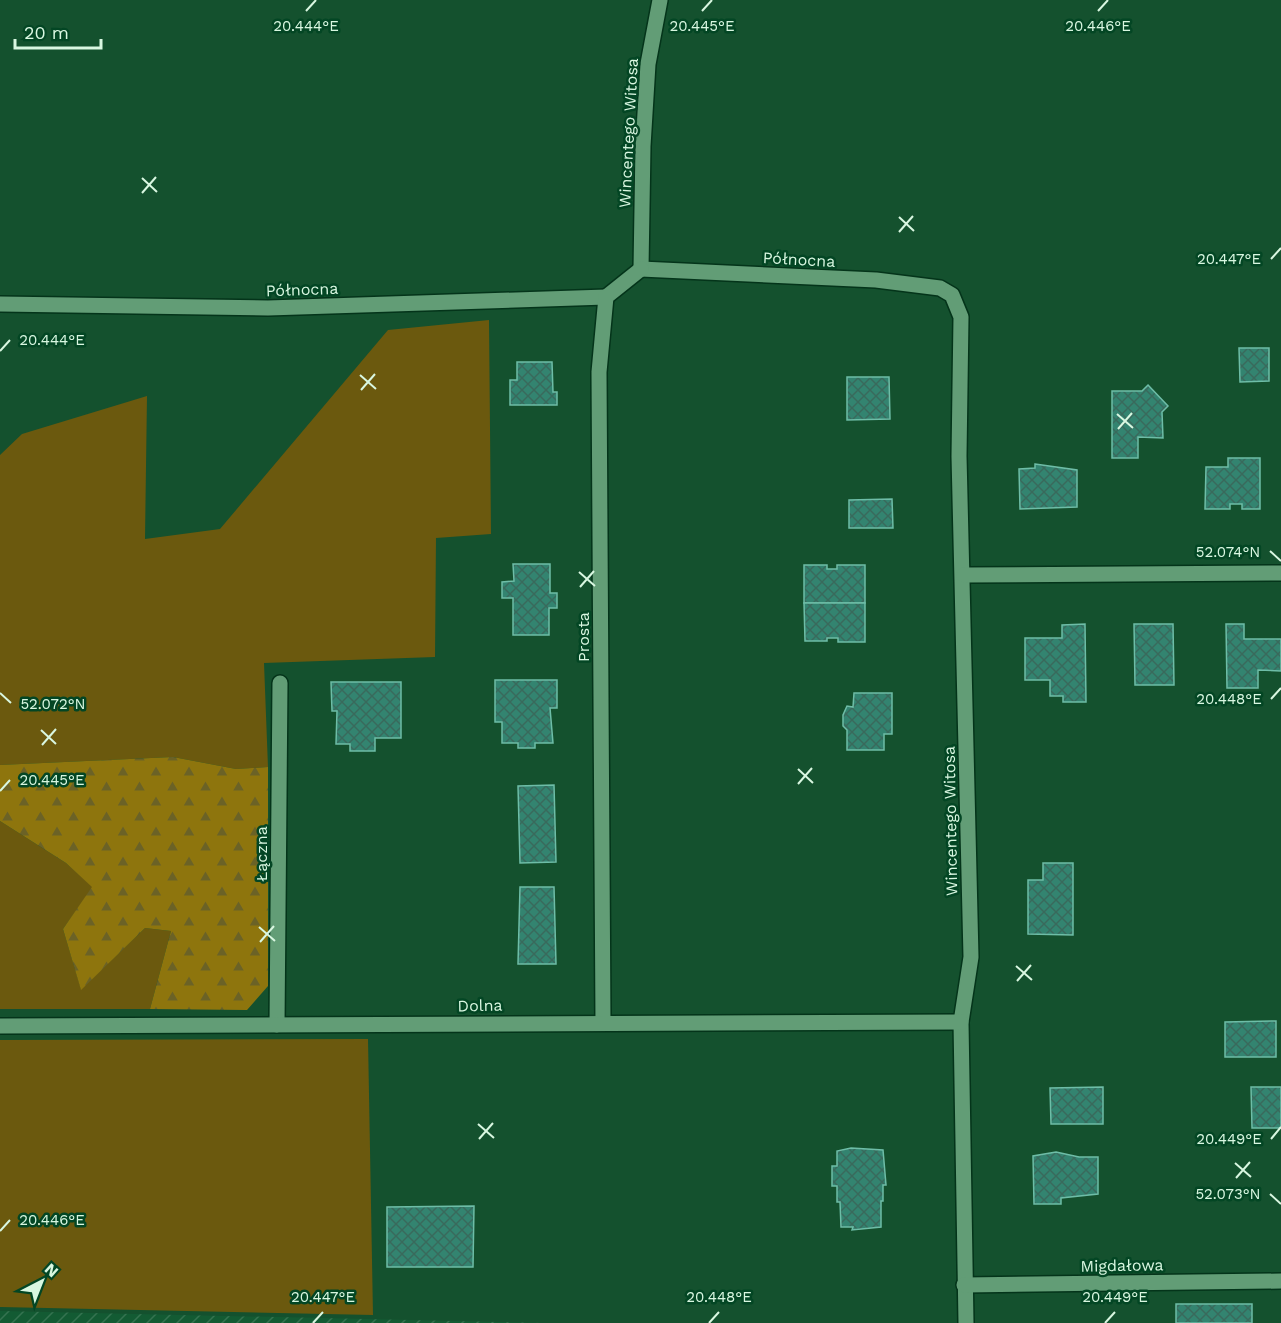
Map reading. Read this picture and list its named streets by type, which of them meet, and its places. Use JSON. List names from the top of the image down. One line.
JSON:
{"streets":{"street":["Wincentego Witosa","Północna","Prosta","Łączna","Dolna","Migdałowa"]},"crossings":[["Wincentego Witosa","Północna"],["Wincentego Witosa","Dolna"],["Wincentego Witosa","Migdałowa"],["Północna","Prosta"],["Prosta","Dolna"],["Łączna","Dolna"]],"scale_bar":"20 m","north":"top right","coordinates":["20.444°E","20.445°E","20.446°E","20.447°E","52.074°N","20.448°E","52.072°N","20.449°E","52.073°N"]}
